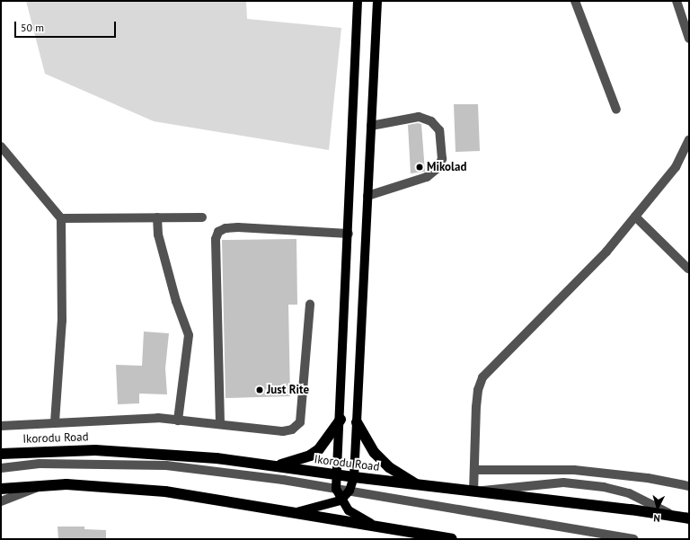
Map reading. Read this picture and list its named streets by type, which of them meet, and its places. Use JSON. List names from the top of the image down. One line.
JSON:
{"streets":{"highway":["Ikorodu Road"]},"places":["Mikolad","Just Rite"],"scale_bar":"50 m","north":"bottom"}
